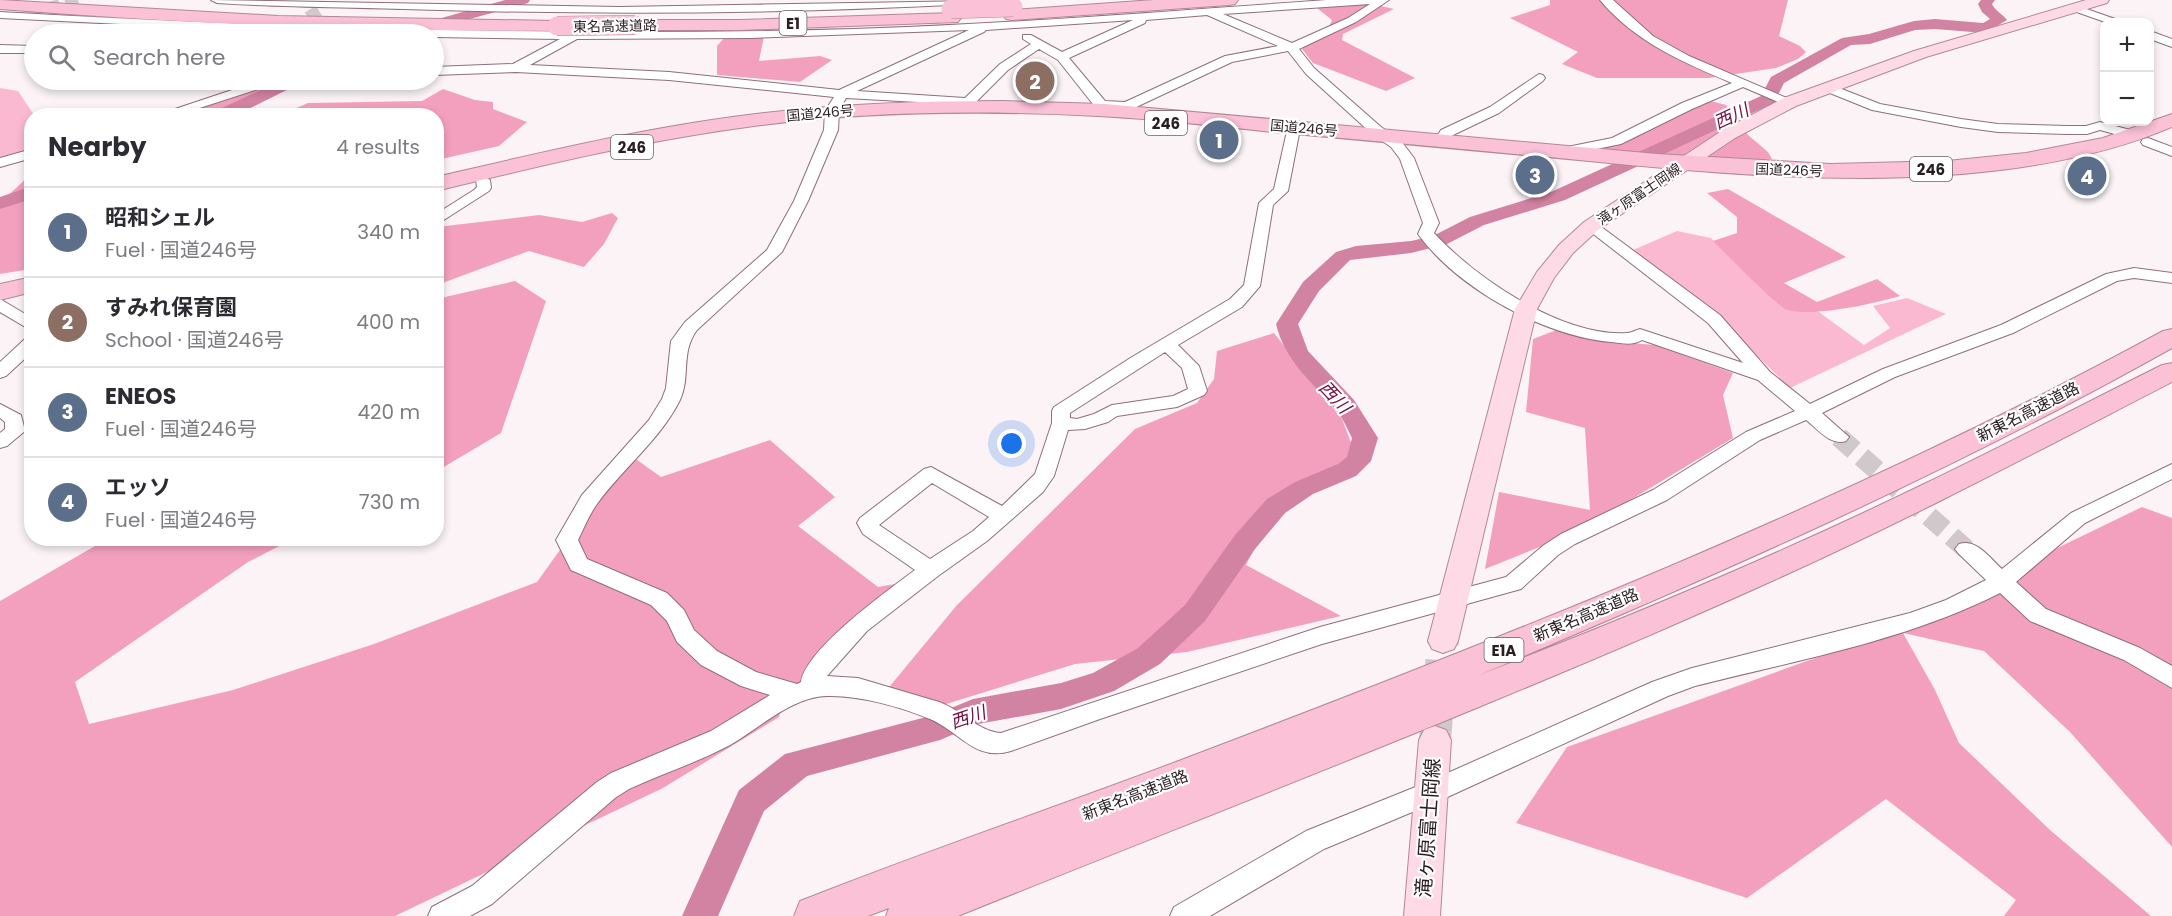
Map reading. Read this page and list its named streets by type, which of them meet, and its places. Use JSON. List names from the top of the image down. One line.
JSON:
{"streets":{"highway":["E1","東名高速道路","国道246号","246","新東名高速道路","E1A"],"main road":["滝ヶ原富士岡線"]},"crossings":[["国道246号","滝ヶ原富士岡線"]],"water":["西川"],"page":{"map_buttons":["+","−"],"search":"Search here","pins":["2","1","3","4"],"heading":["Nearby","4 results"],"list":[{"mark":"1","name":"昭和シェル","note":"Fuel · 国道246号","value":"340 m"},{"mark":"2","name":"すみれ保育園","note":"School · 国道246号","value":"400 m"},{"mark":"3","name":"ENEOS","note":"Fuel · 国道246号","value":"420 m"},{"mark":"4","name":"エッソ","note":"Fuel · 国道246号","value":"730 m"}]}}
